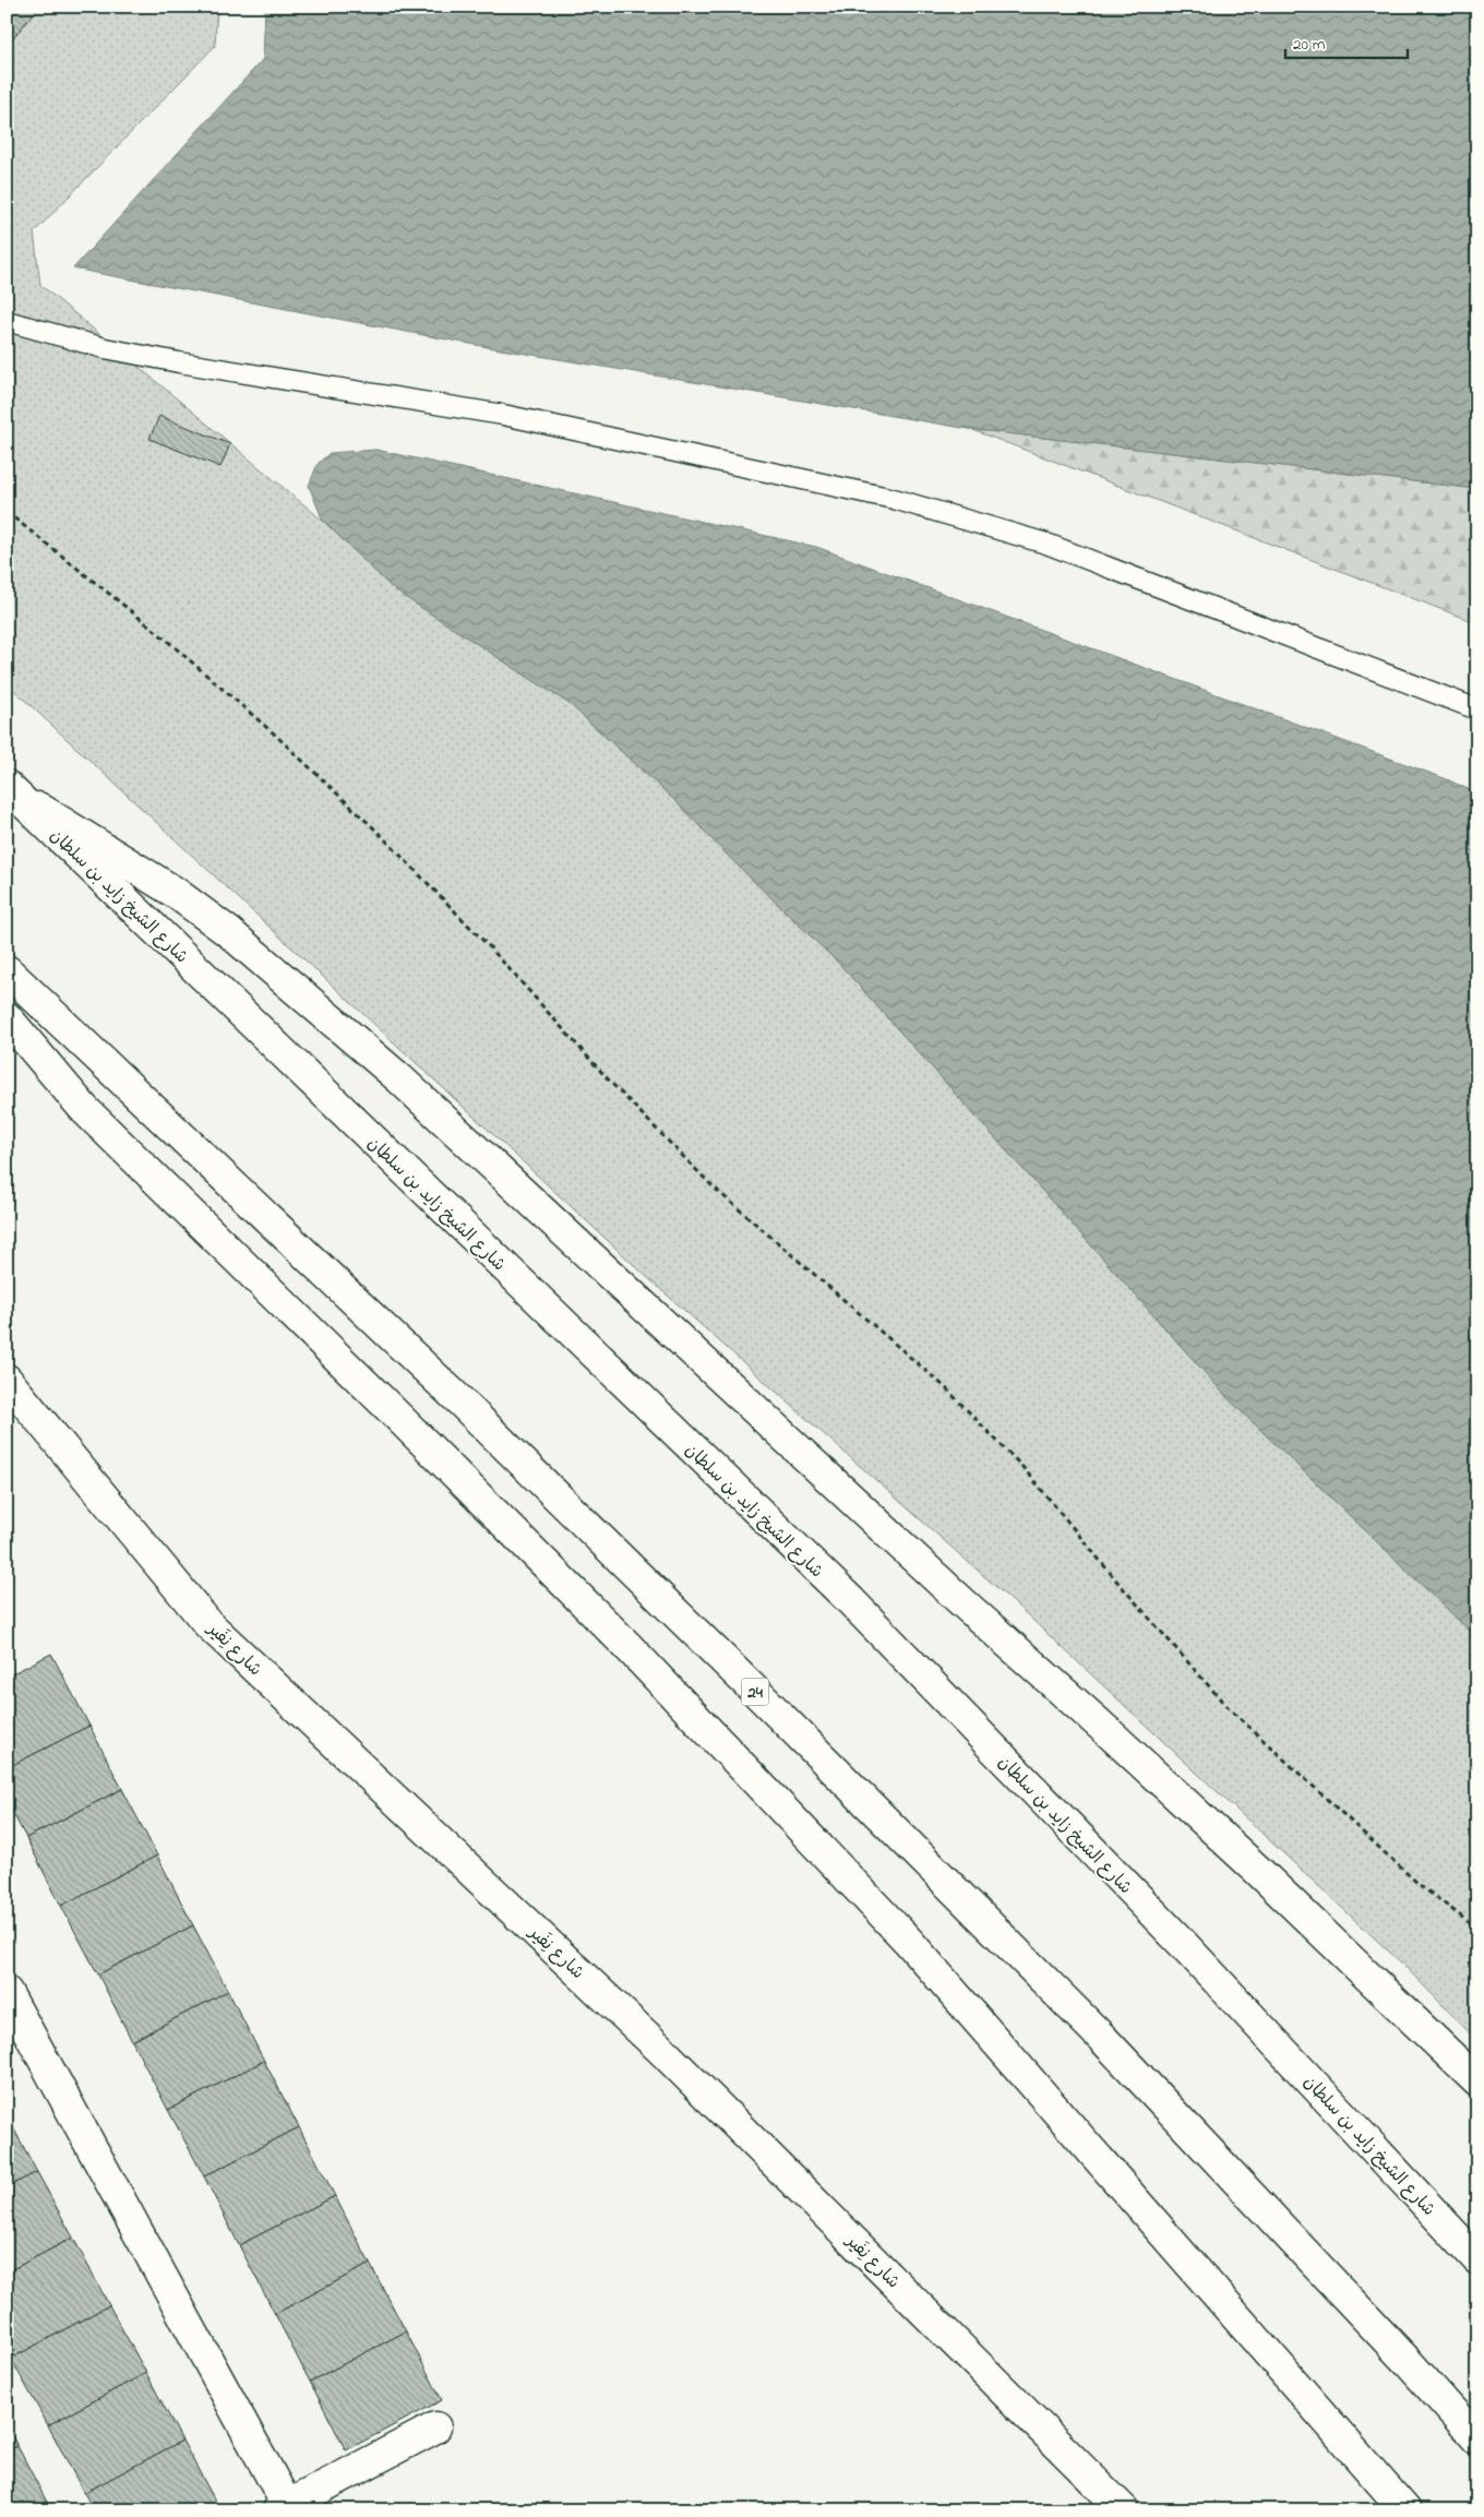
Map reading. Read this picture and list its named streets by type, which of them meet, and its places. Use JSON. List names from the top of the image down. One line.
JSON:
{"streets":{"main road":["شارع الشيخ زايد بن سلطان","شارع نِفَير","24"]},"scale_bar":"20 m"}
